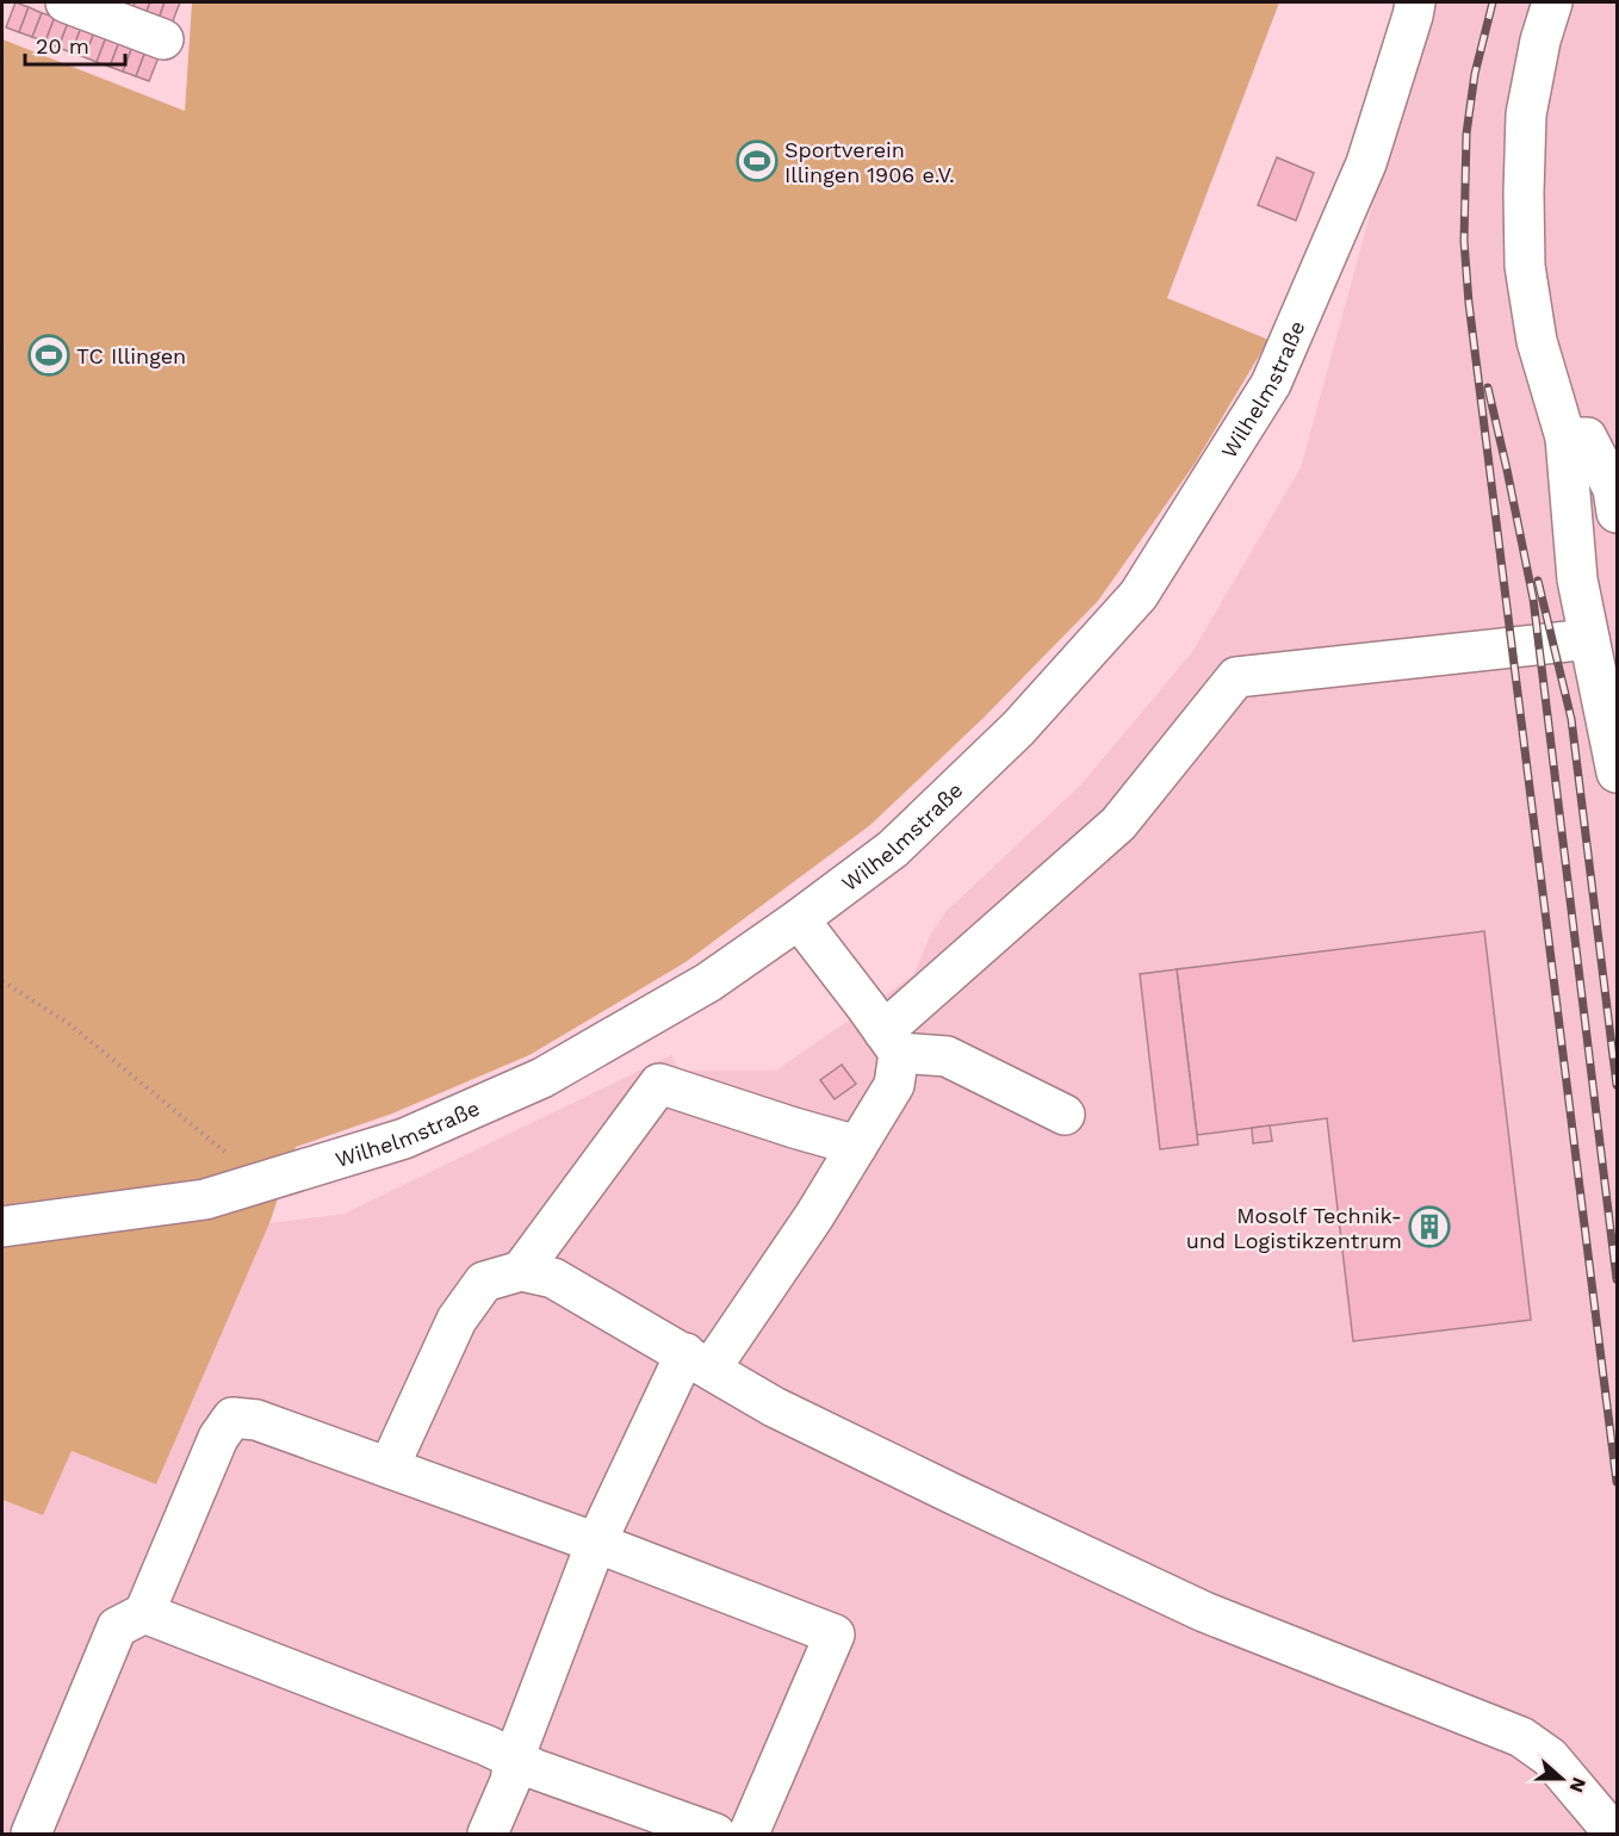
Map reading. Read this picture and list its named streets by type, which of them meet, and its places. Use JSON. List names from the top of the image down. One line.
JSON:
{"streets":{"street":["Wilhelmstraße"]},"places":{"sports":["Sportverein Illingen 1906 e.V.","TC Illingen"],"building":["Mosolf Technik- und Logistikzentrum"]},"scale_bar":"20 m","north":"right"}
